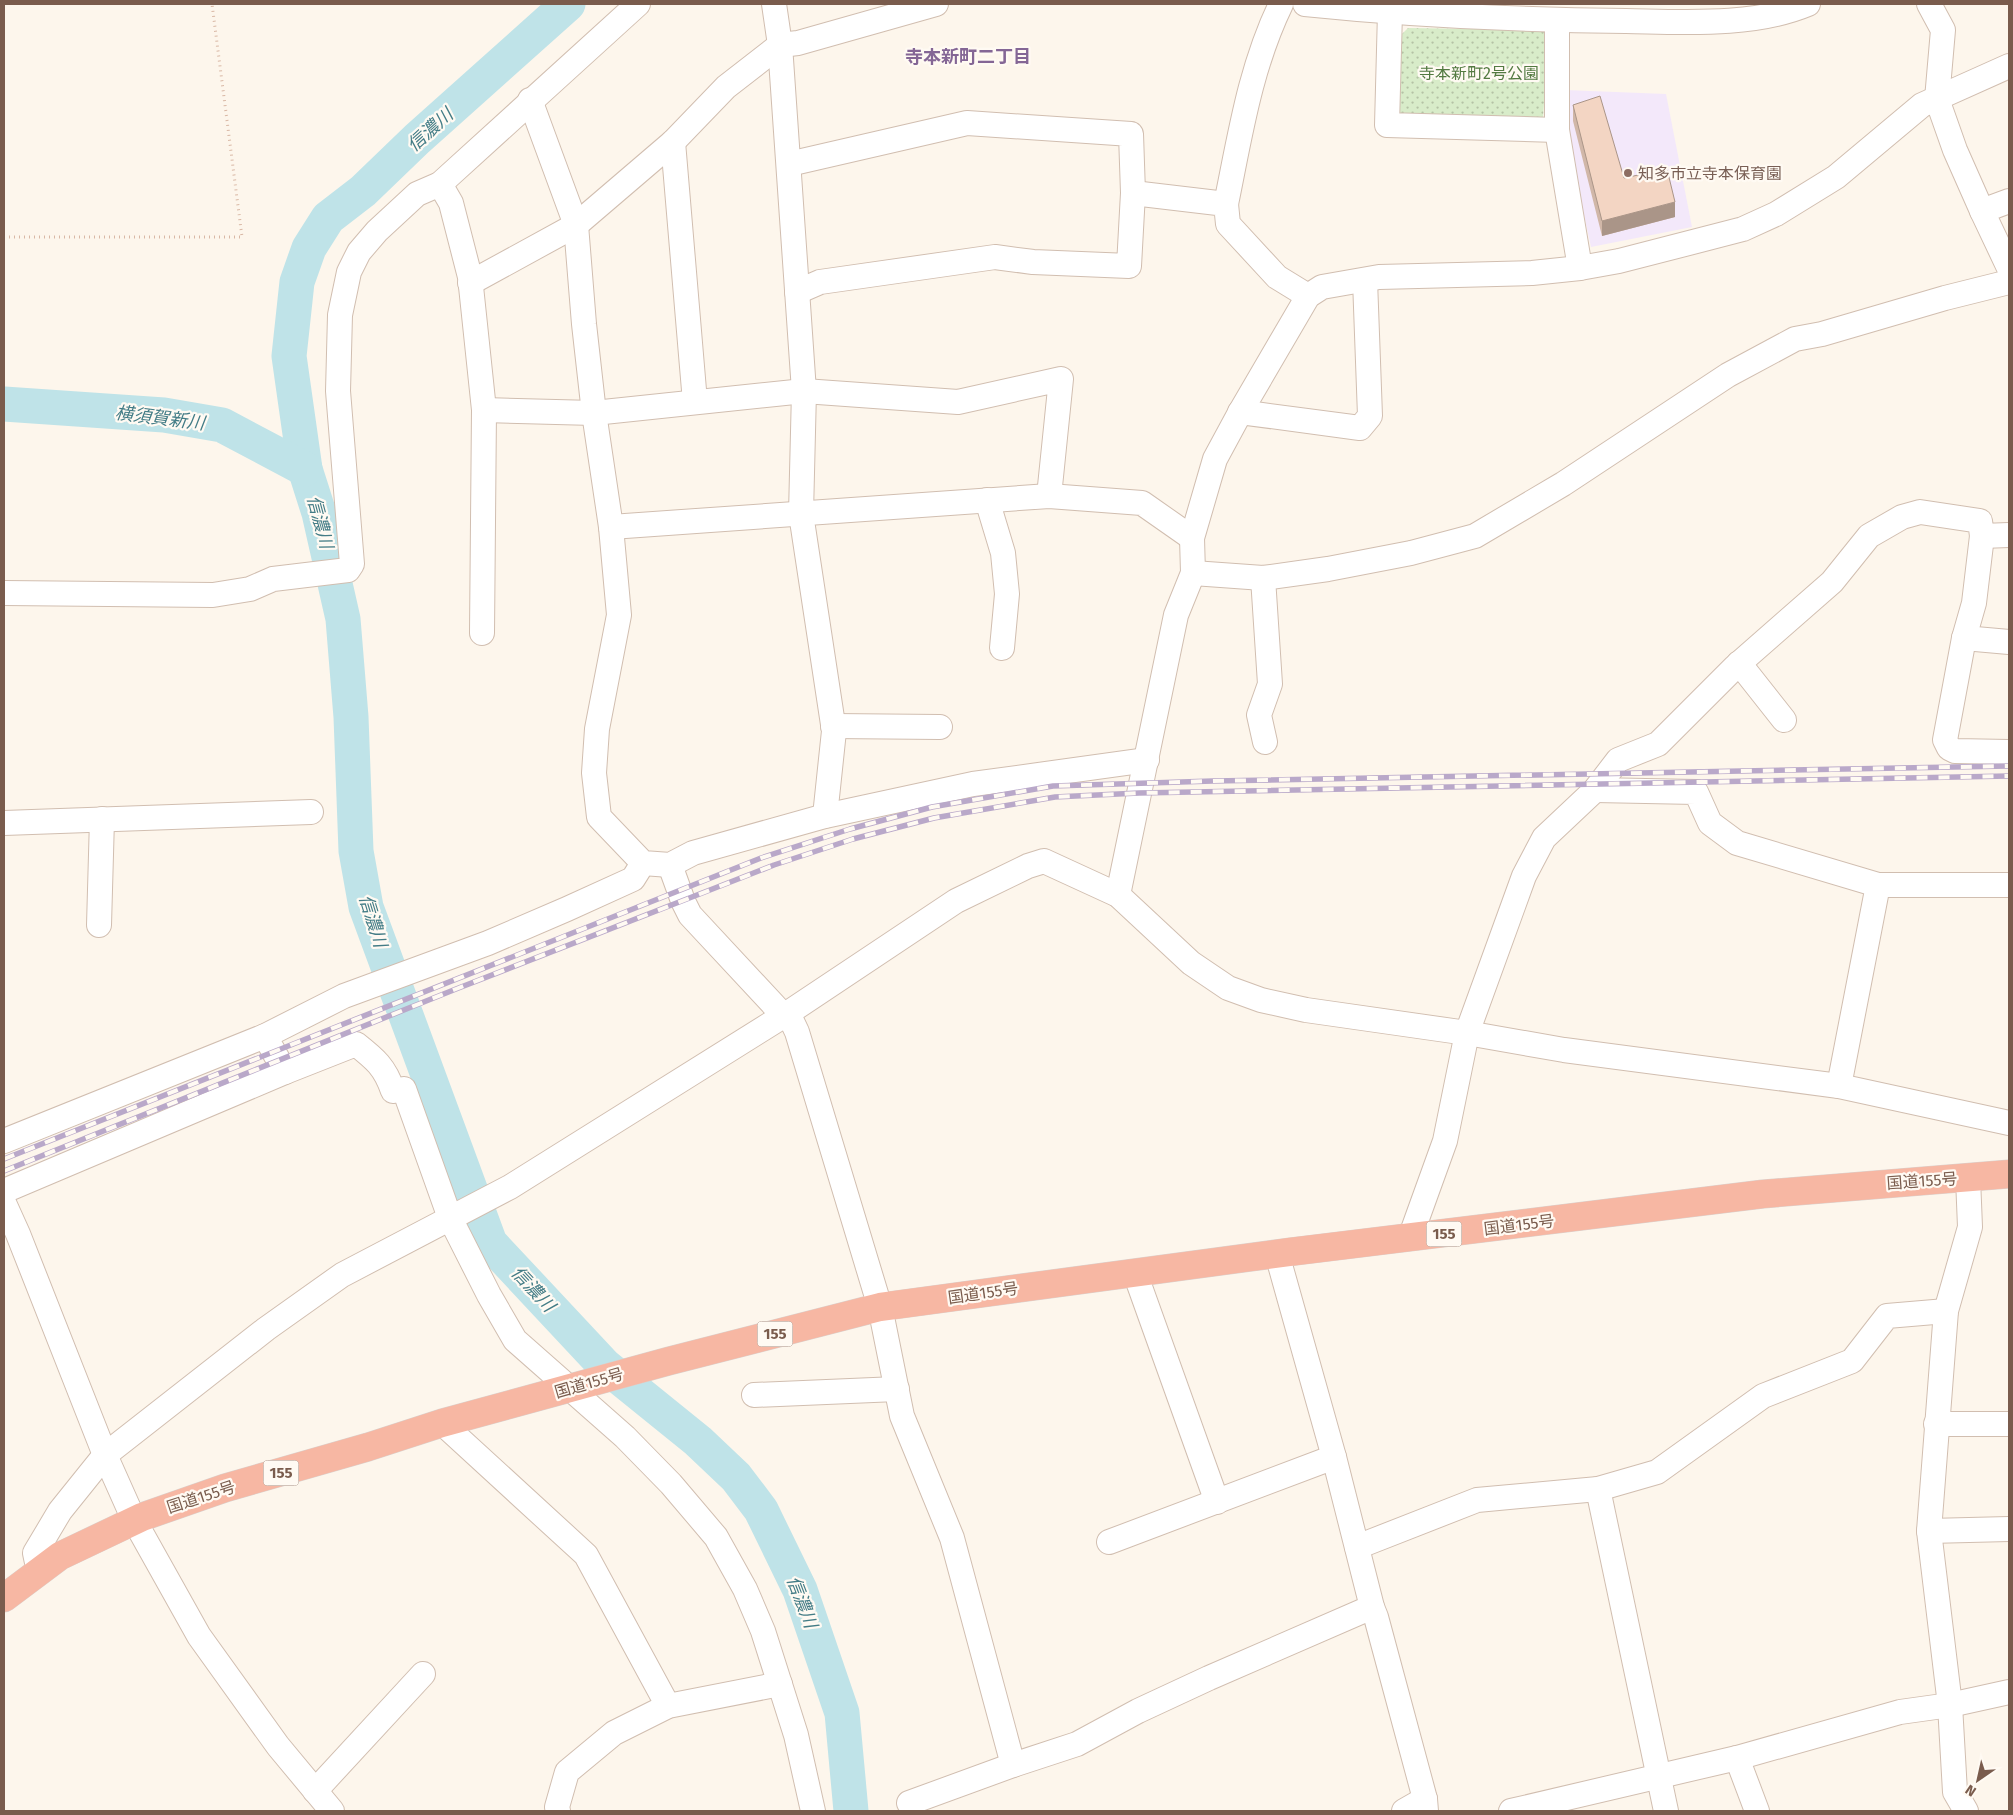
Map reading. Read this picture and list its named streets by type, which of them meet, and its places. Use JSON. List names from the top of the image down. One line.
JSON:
{"streets":{"highway":["国道155号","155"]},"districts":["寺本新町二丁目"],"water":["信濃川","横須賀新川"],"parks":["寺本新町2号公園"],"places":["知多市立寺本保育園"],"north":"bottom left"}
